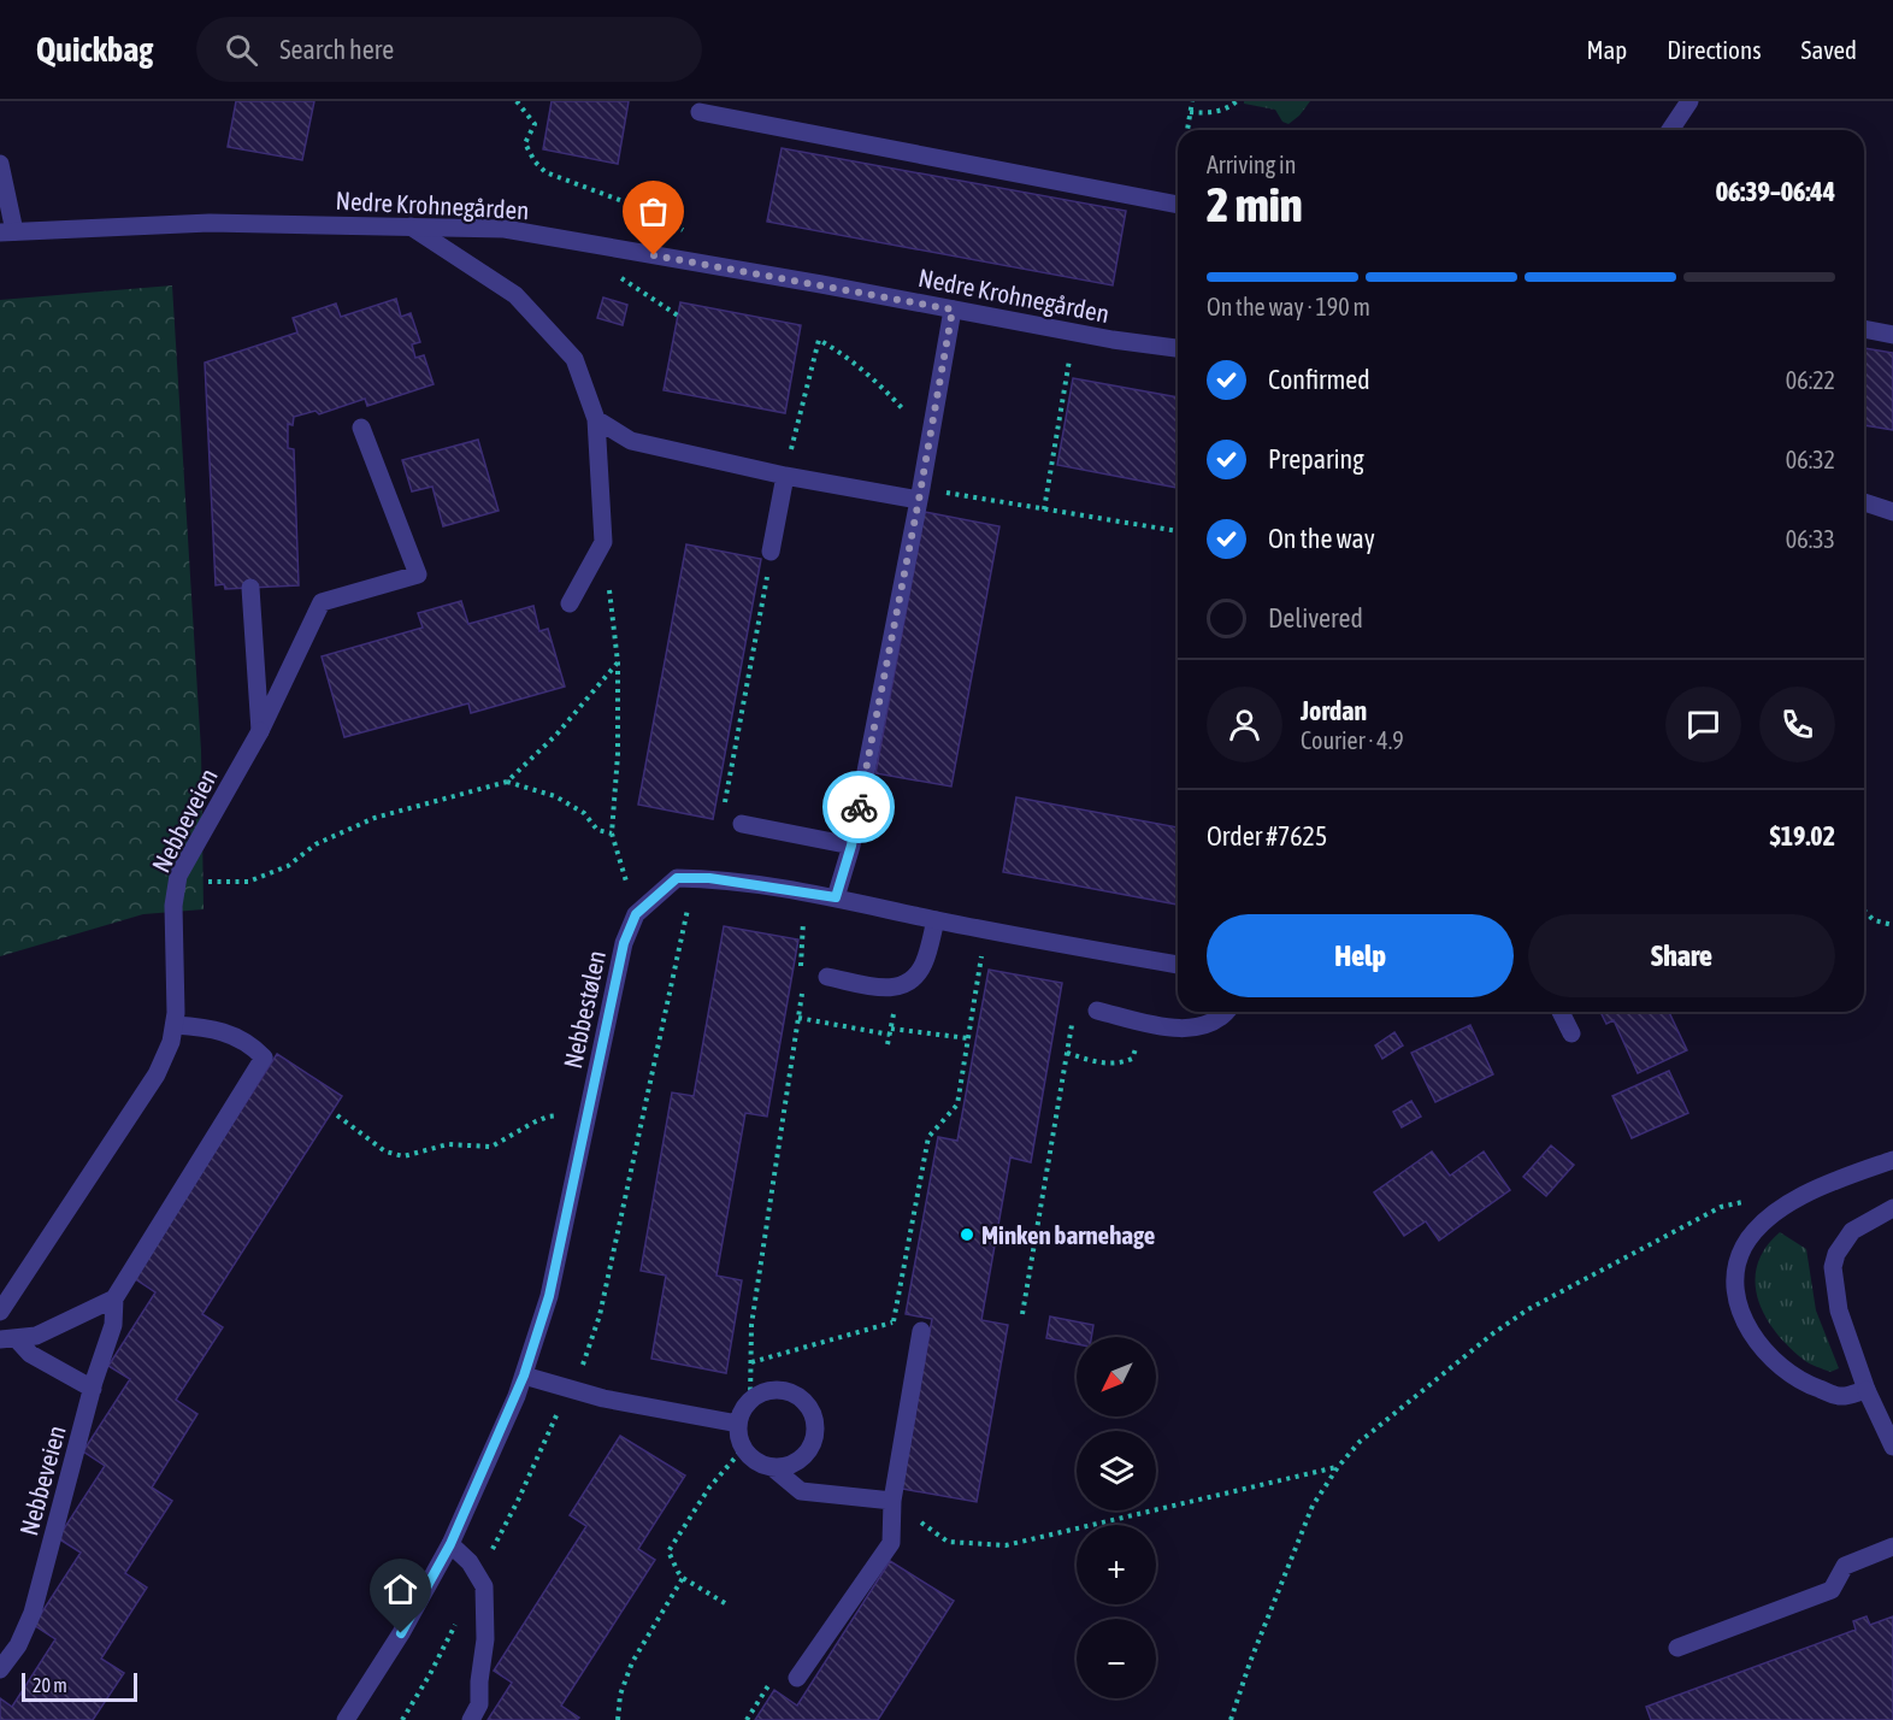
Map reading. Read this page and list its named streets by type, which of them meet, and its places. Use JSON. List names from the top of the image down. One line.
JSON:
{"streets":{"street":["Nedre Krohnegården","Nebbeveien","Nebbestølen"]},"places":["Minken barnehage"],"scale_bar":"20 m","north":"bottom left","page":{"header":"Quickbag","search":"Search here","nav":["Map","Directions","Saved"],"heading":["2 min","Arriving in","06:39–06:44"],"panel":["Jordan","Courier · 4.9","Order #7625","$19.02"],"bar":"On the way · 190 m","list":[["Confirmed","06:22"],["Preparing","06:32"],["On the way","06:33"],"Delivered"],"buttons":["Help","Share"],"map_buttons":["+","−"],"scale":"20 m"}}
